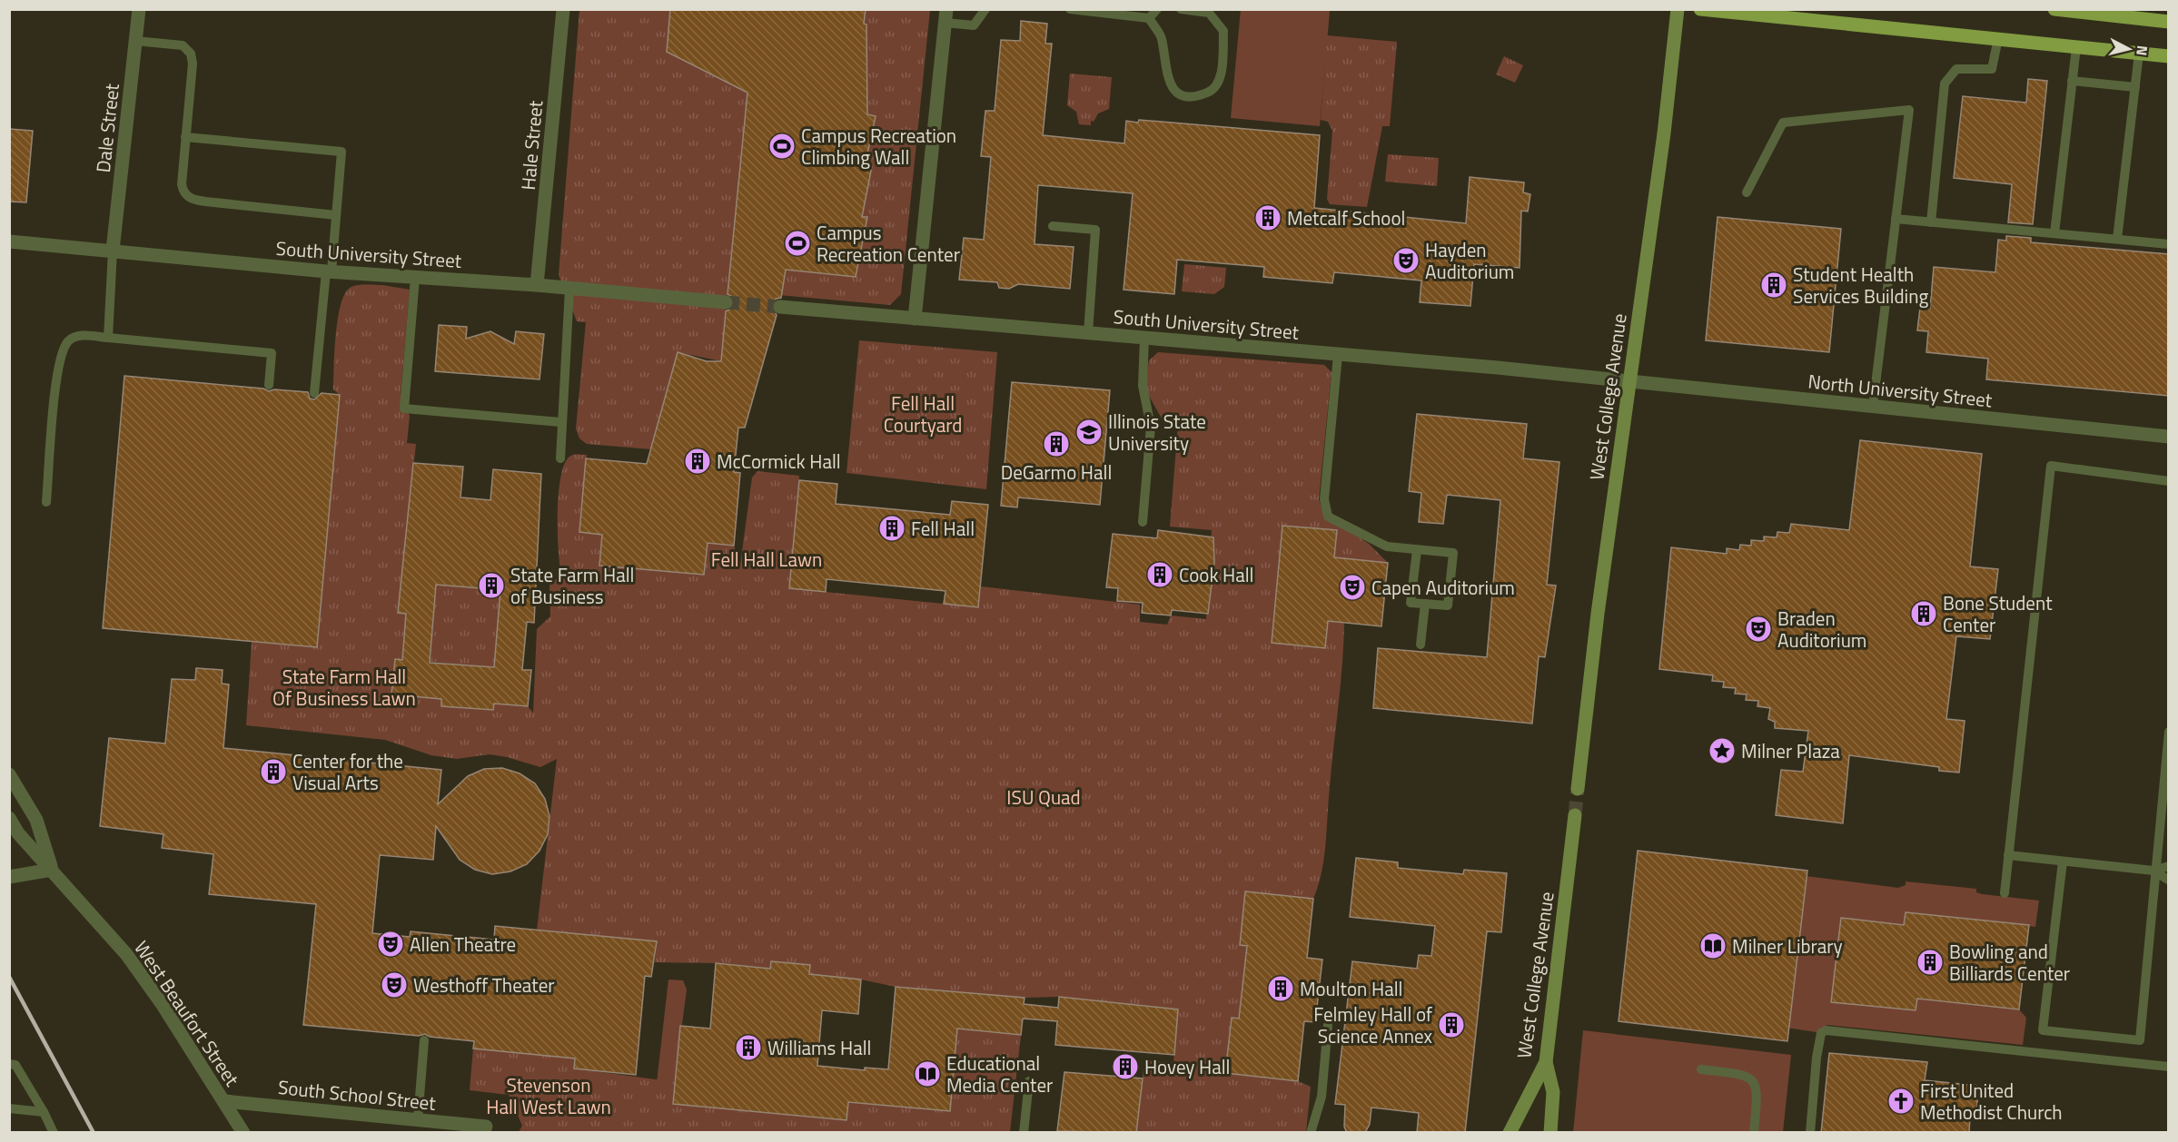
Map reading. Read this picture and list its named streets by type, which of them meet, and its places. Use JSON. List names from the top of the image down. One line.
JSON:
{"streets":{"main road":["West College Avenue"],"street":["Dale Street","Hale Street","South University Street","North University Street","West Beaufort Street","South School Street"]},"crossings":[["Dale Street","South University Street"],["Hale Street","South University Street"],["South University Street","North University Street"],["South University Street","West College Avenue"],["North University Street","West College Avenue"],["West Beaufort Street","South School Street"]],"parks":["Fell Hall Courtyard","Fell Hall Lawn","State Farm Hall Of Business Lawn","ISU Quad","Stevenson Hall West Lawn"],"places":{"sports":["Campus Recreation Climbing Wall","Campus Recreation Center"],"building":["Metcalf School","Student Health Services Building","DeGarmo Hall","McCormick Hall","Fell Hall","Cook Hall","State Farm Hall of Business","Bone Student Center","Center for the Visual Arts","Bowling and Billiards Center","Moulton Hall","Felmley Hall of Science Annex","Williams Hall","Hovey Hall"],"theatre":["Hayden Auditorium","Capen Auditorium","Braden Auditorium","Allen Theatre","Westhoff Theater"],"school or university":["Illinois State University"],"place":["Milner Plaza"],"library":["Milner Library","Educational Media Center"],"church":["First United Methodist Church"]},"north":"right"}
